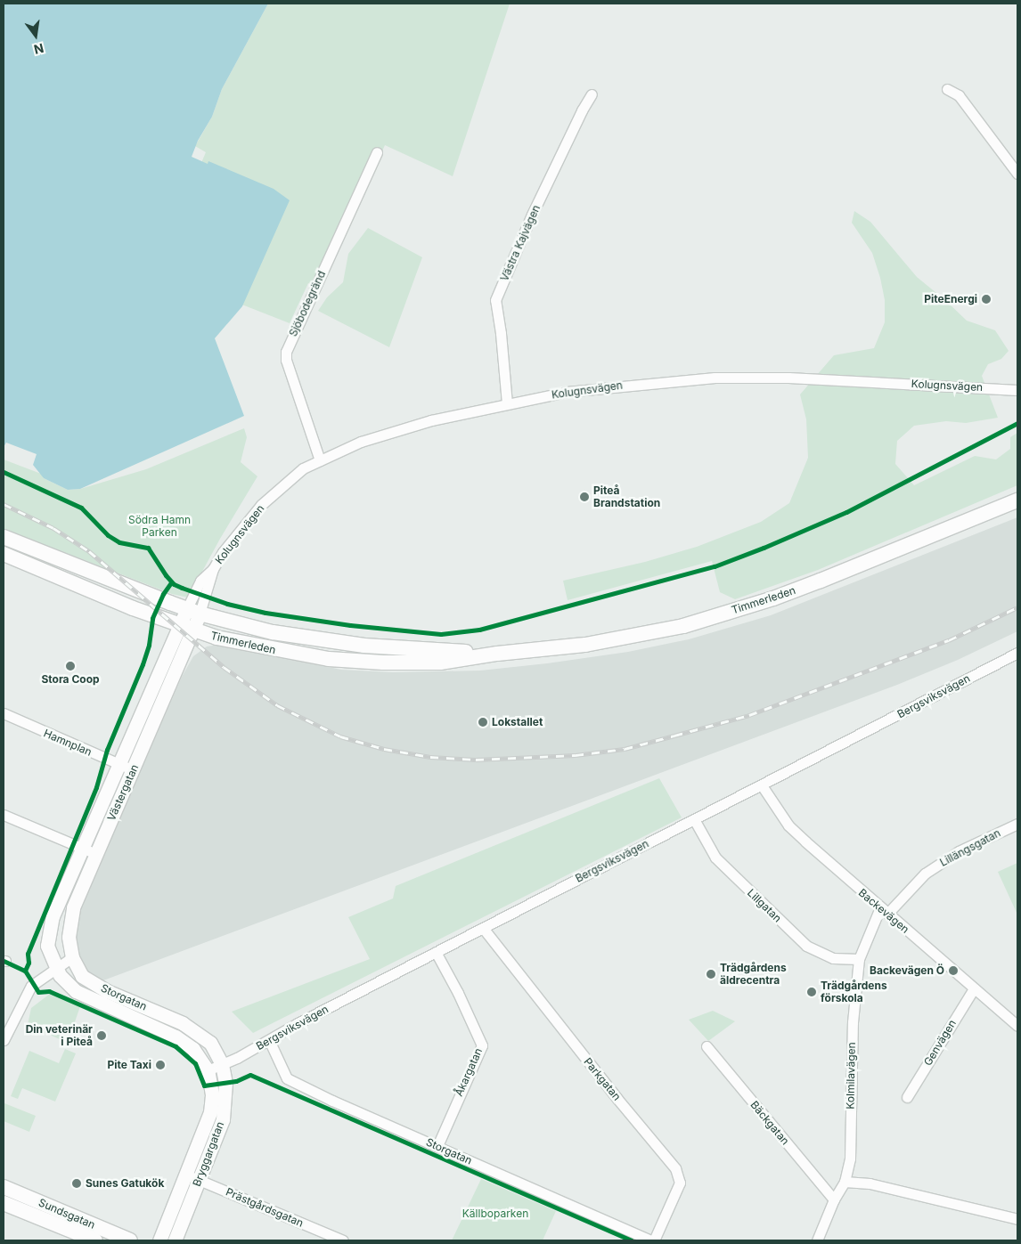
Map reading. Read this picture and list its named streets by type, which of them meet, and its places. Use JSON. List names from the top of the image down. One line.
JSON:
{"streets":{"main road":["Timmerleden","Sundsgatan"],"street":["Västra Kajvägen","Sjöbodegränd","Kolugnsvägen","Bergsviksvägen","Hamnplan","Västergatan","Lillängsgatan","Lillgatan","Backevägen","Storgatan","Genvägen","Åkargatan","Kolmilavägen","Parkgatan","Bäckgatan","Bryggargatan","Prästgårdsgatan"]},"crossings":[["Västra Kajvägen","Kolugnsvägen"],["Sjöbodegränd","Kolugnsvägen"],["Kolugnsvägen","Timmerleden"],["Kolugnsvägen","Västergatan"],["Timmerleden","Västergatan"],["Bergsviksvägen","Lillgatan"],["Bergsviksvägen","Backevägen"],["Bergsviksvägen","Storgatan"],["Bergsviksvägen","Åkargatan"],["Bergsviksvägen","Parkgatan"],["Bergsviksvägen","Bryggargatan"],["Hamnplan","Västergatan"],["Västergatan","Storgatan"],["Lillängsgatan","Backevägen"],["Lillängsgatan","Kolmilavägen"],["Lillgatan","Kolmilavägen"],["Backevägen","Genvägen"],["Backevägen","Kolmilavägen"],["Storgatan","Åkargatan"],["Storgatan","Bryggargatan"],["Kolmilavägen","Bäckgatan"],["Bryggargatan","Prästgårdsgatan"]],"parks":["Södra Hamn Parken","Källboparken"],"places":["PiteEnergi","Piteå Brandstation","Stora Coop","Lokstallet","Backevägen Ö","Trädgårdens äldrecentra","Trädgårdens förskola","Din veterinär i Piteå","Pite Taxi","Sunes Gatukök"],"north":"bottom"}
